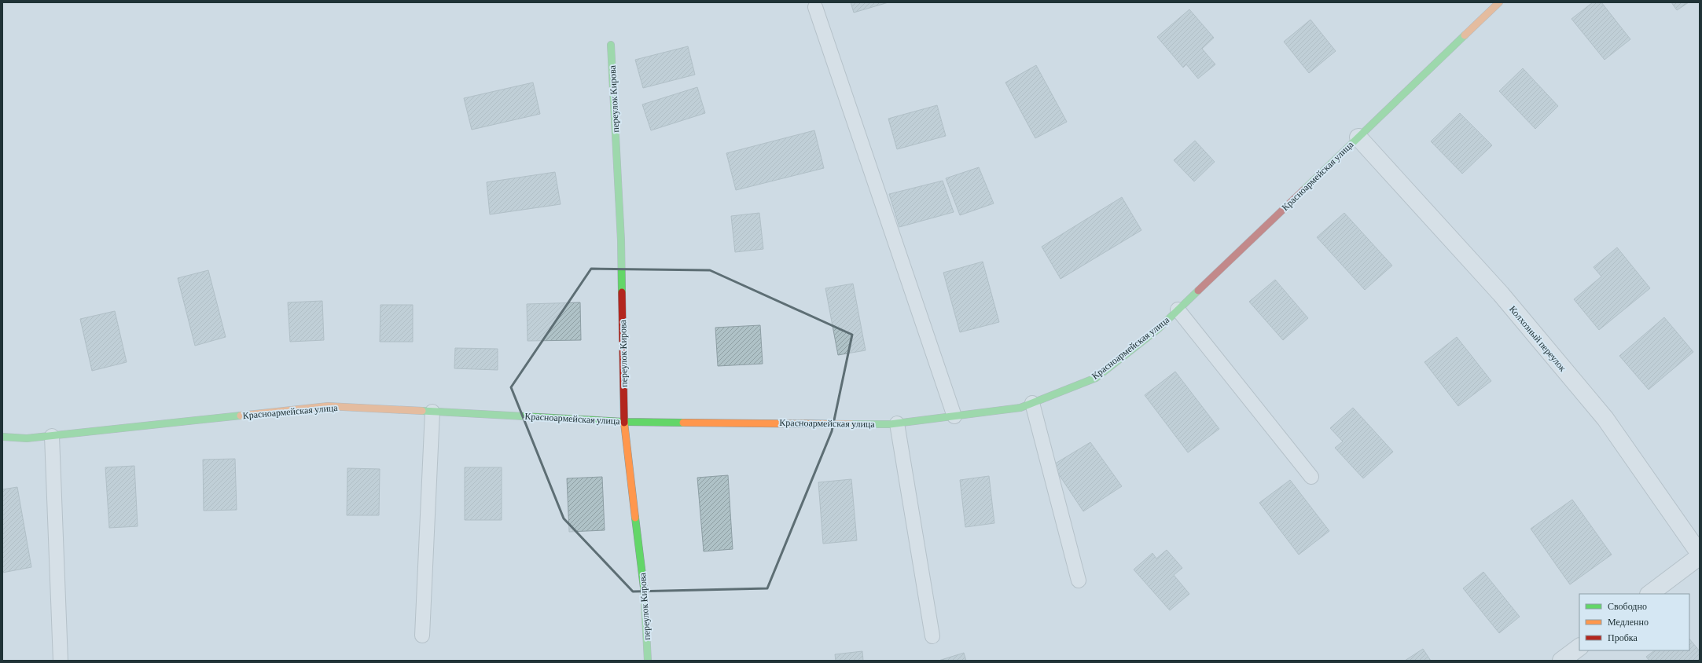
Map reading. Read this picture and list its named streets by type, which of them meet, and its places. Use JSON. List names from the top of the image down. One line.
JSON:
{"streets":{"main road":["переулок Кирова","Красноармейская улица"],"street":["Колхозный переулок"]},"crossings":[["переулок Кирова","Красноармейская улица"],["Красноармейская улица","Колхозный переулок"]],"legend":["Свободно","Медленно","Пробка"]}
